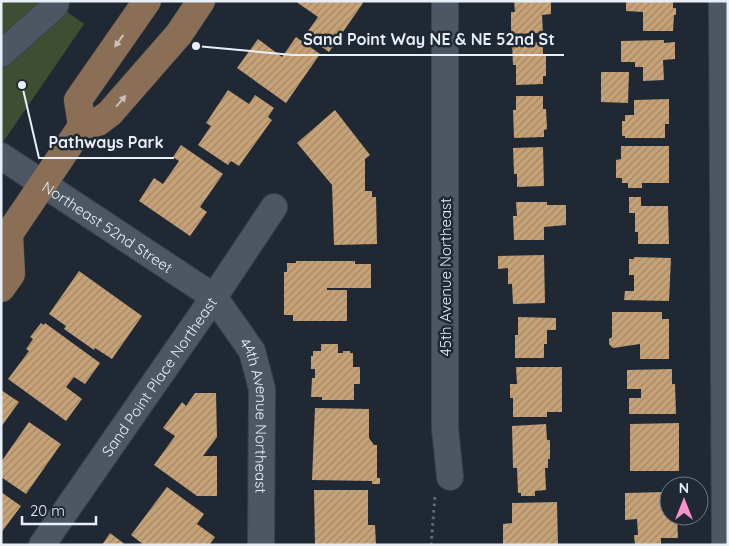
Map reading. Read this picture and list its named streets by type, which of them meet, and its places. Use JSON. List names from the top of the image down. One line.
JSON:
{"streets":{"street":["Northeast 52nd Street","45th Avenue Northeast","Sand Point Place Northeast","44th Avenue Northeast"]},"crossings":[["Northeast 52nd Street","Sand Point Place Northeast"],["Northeast 52nd Street","44th Avenue Northeast"],["Sand Point Place Northeast","44th Avenue Northeast"]],"places":["Sand Point Way NE & NE 52nd St","Pathways Park"],"scale_bar":"20 m","north":"top"}
